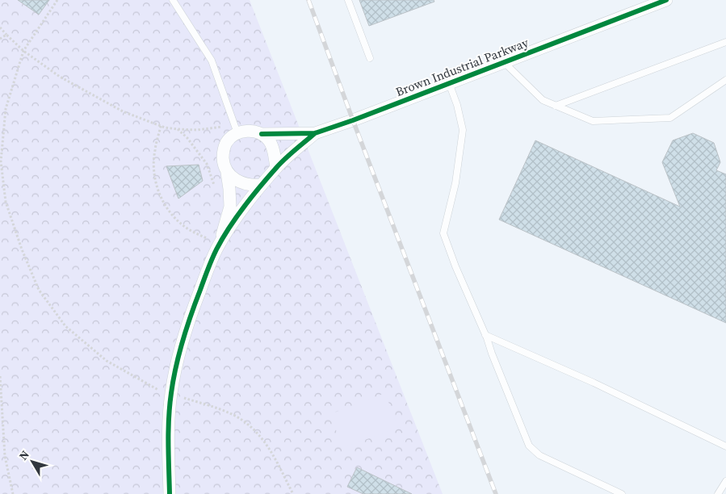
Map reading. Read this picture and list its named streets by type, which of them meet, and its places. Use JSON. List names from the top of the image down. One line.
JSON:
{"streets":{"street":["Brown Industrial Parkway"]},"north":"top left"}
